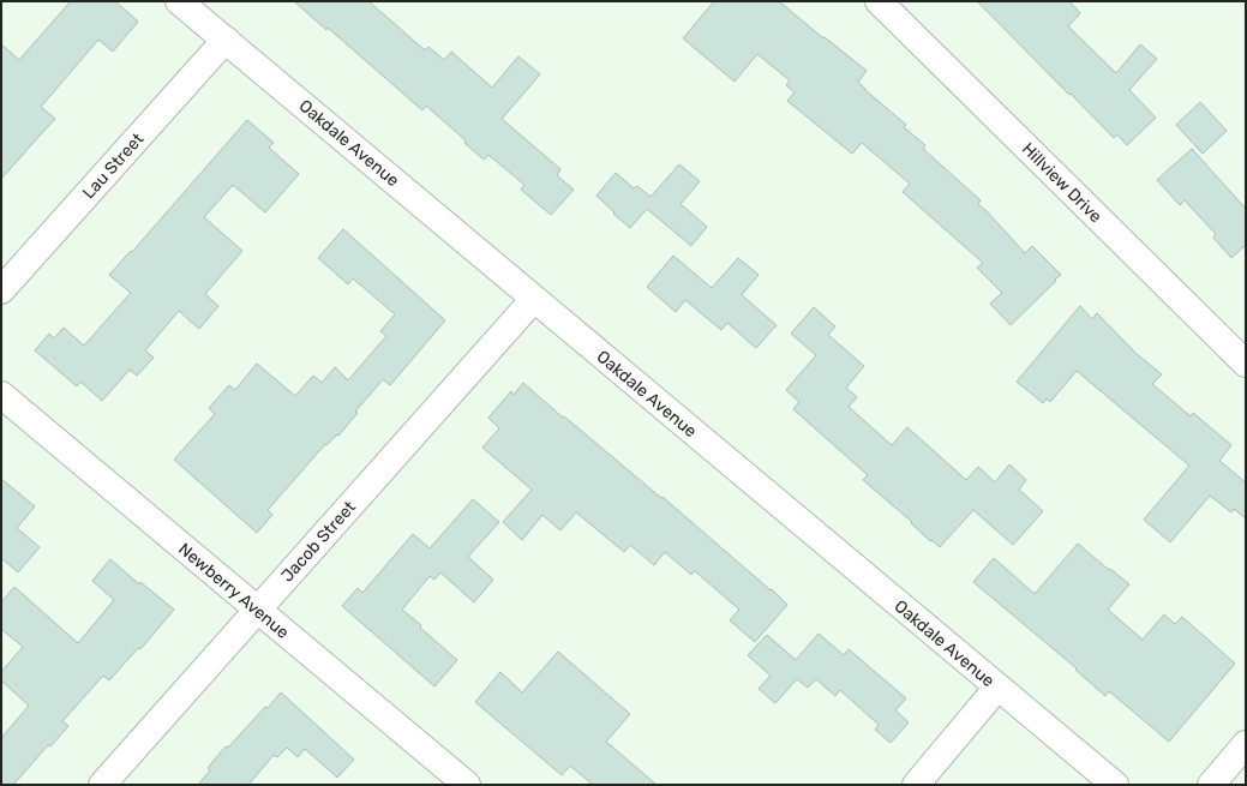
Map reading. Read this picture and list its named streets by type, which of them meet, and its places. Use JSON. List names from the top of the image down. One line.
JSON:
{"streets":{"street":["Oakdale Avenue","Lau Street","Hillview Drive","Jacob Street","Newberry Avenue"]},"crossings":[["Oakdale Avenue","Lau Street"],["Oakdale Avenue","Jacob Street"],["Jacob Street","Newberry Avenue"]]}
